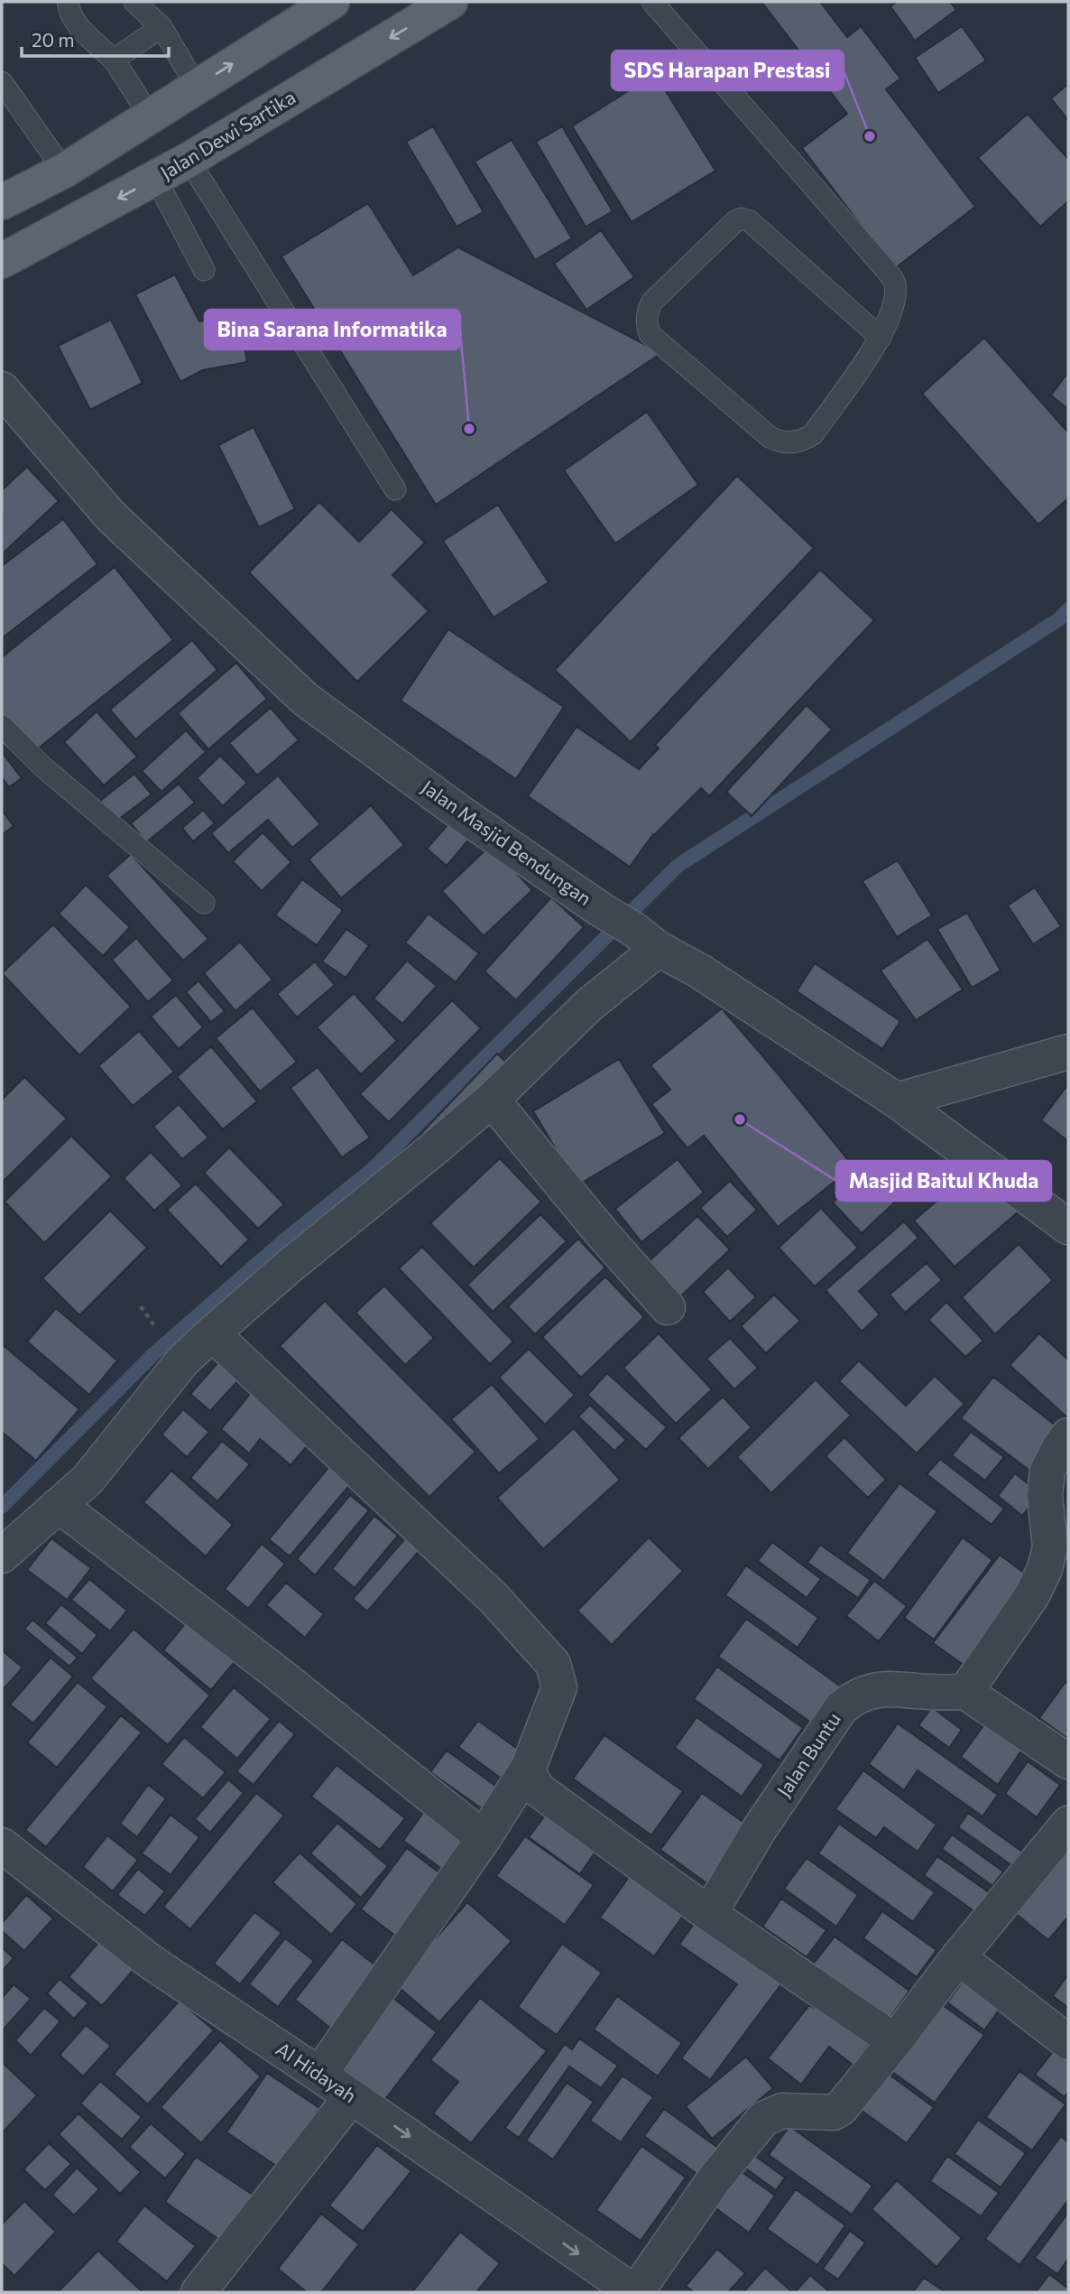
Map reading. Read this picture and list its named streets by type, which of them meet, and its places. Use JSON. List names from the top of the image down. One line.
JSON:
{"streets":{"main road":["Jalan Dewi Sartika"],"street":["Jalan Masjid Bendungan","Jalan Buntu","Al Hidayah"]},"one_way":["Al Hidayah"],"places":["SDS Harapan Prestasi","Bina Sarana Informatika","Masjid Baitul Khuda"],"scale_bar":"20 m"}
